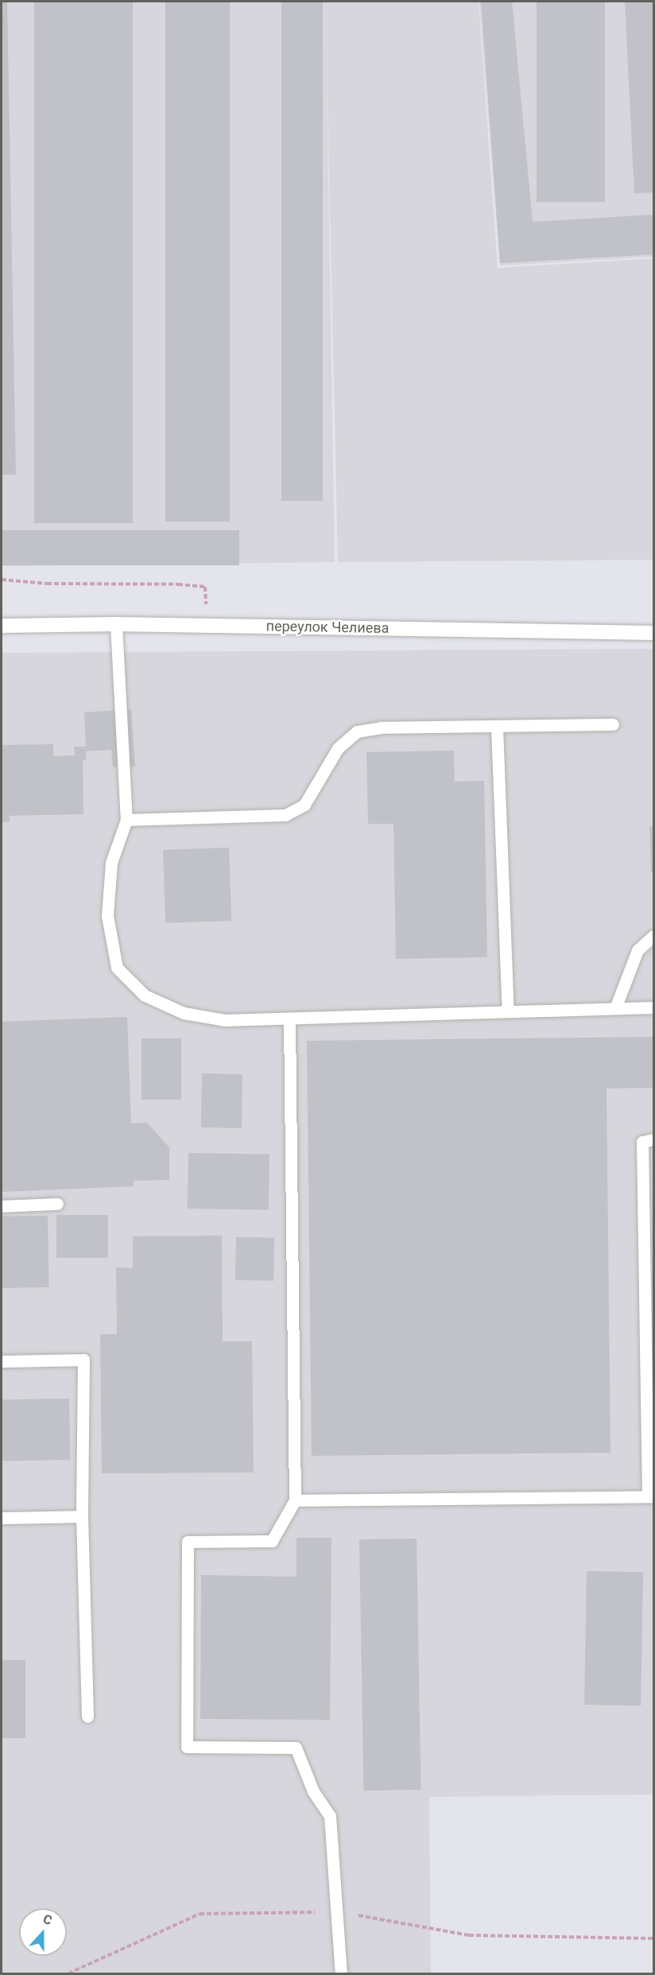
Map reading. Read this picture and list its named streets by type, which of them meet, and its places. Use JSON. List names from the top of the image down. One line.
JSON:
{"streets":{"street":["переулок Челиева"]},"north":"top"}
